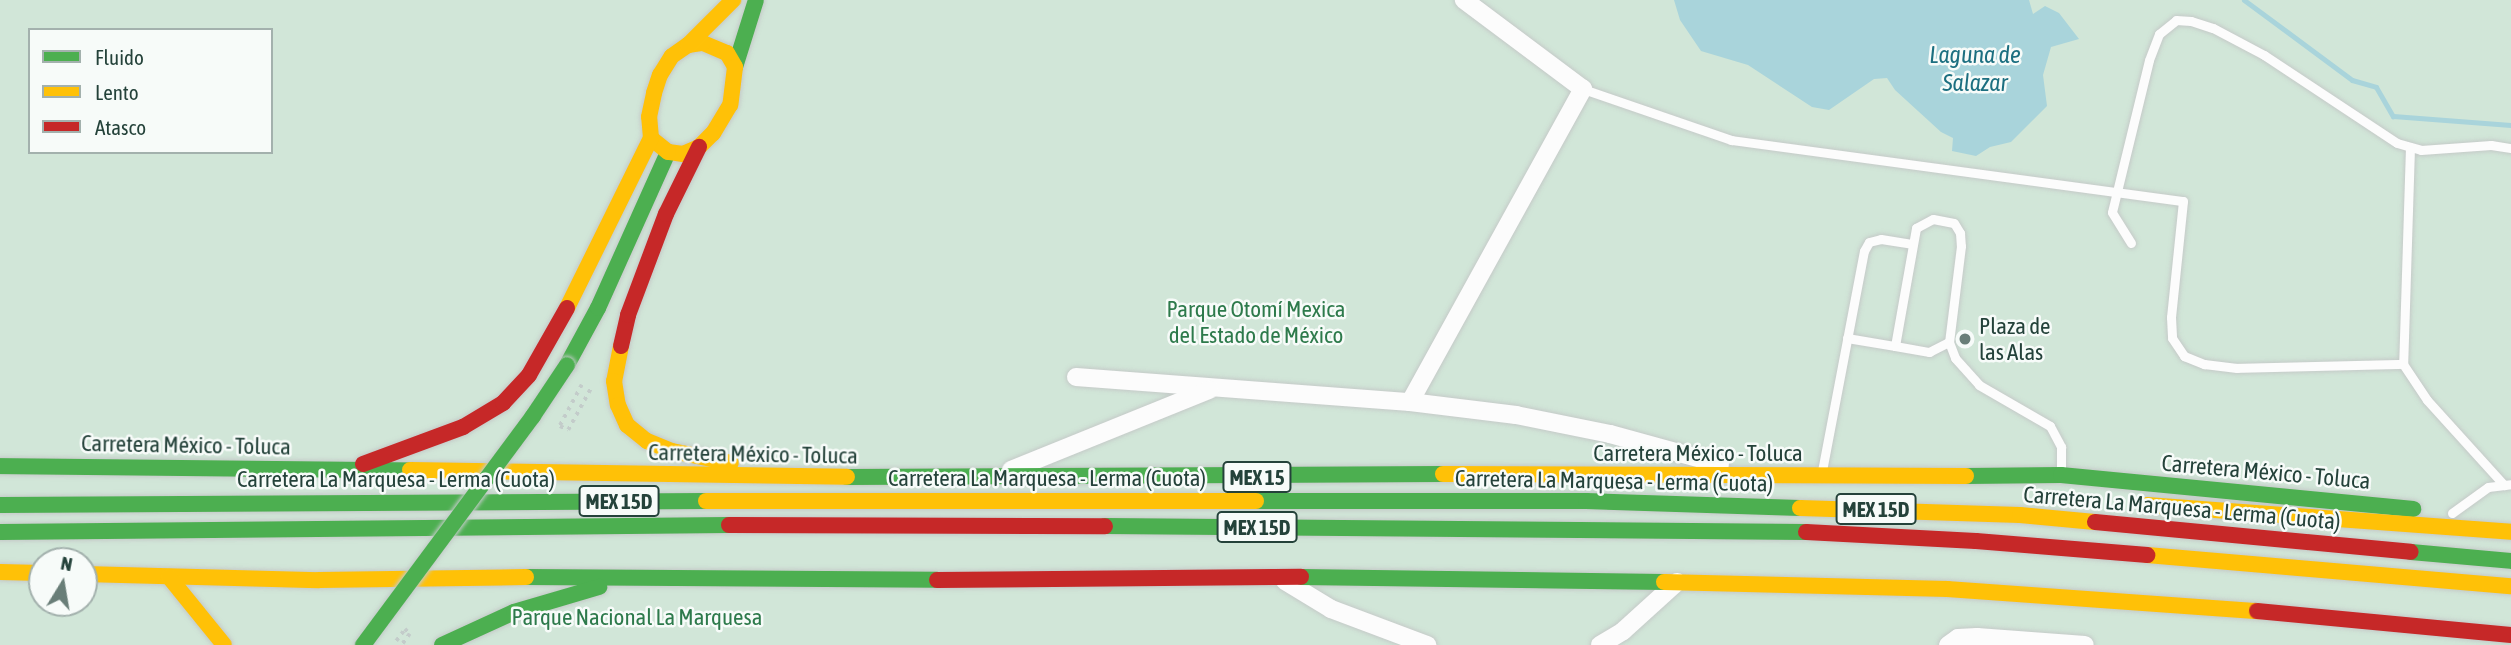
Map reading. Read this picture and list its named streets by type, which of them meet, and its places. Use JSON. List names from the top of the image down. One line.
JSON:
{"streets":{"main road":["Carretera México - Toluca","MEX 15","Carretera La Marquesa - Lerma (Cuota)","MEX 15D"]},"water":["Laguna de Salazar"],"parks":["Parque Otomí Mexica del Estado de México","Parque Nacional La Marquesa"],"places":["Plaza de las Alas"],"legend":["Fluido","Lento","Atasco"],"north":"top"}
